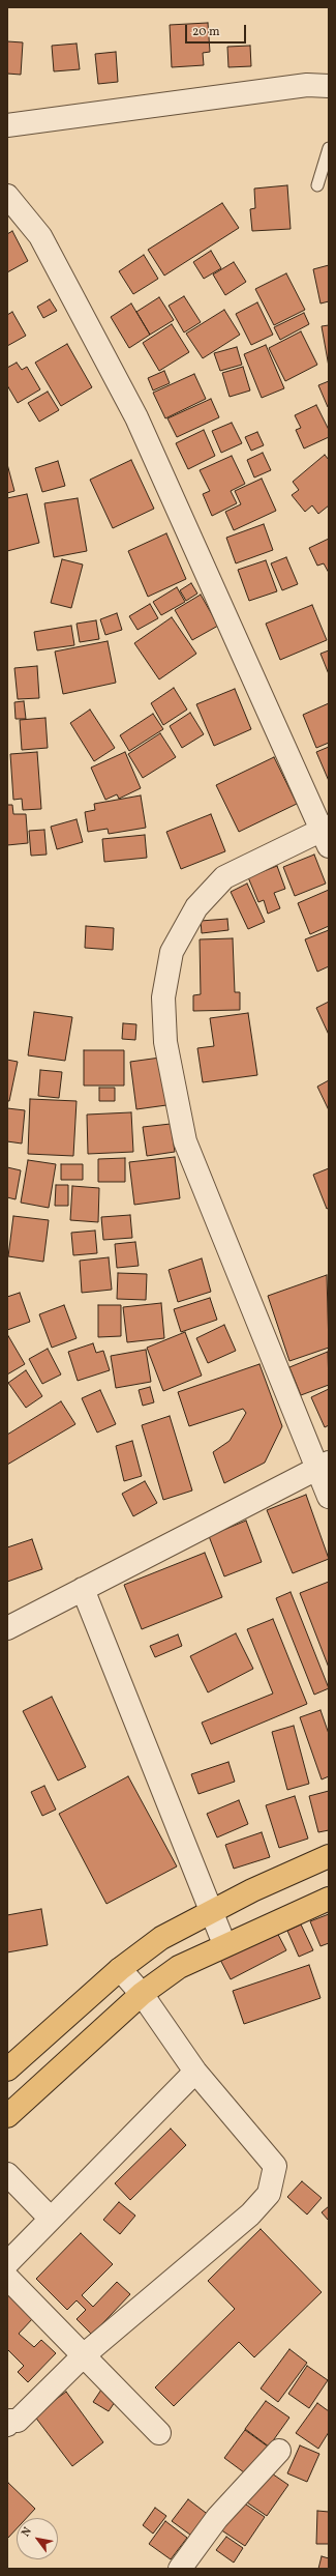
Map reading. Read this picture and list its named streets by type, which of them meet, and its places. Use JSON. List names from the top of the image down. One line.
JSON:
{"scale_bar":"20 m","north":"top left"}
